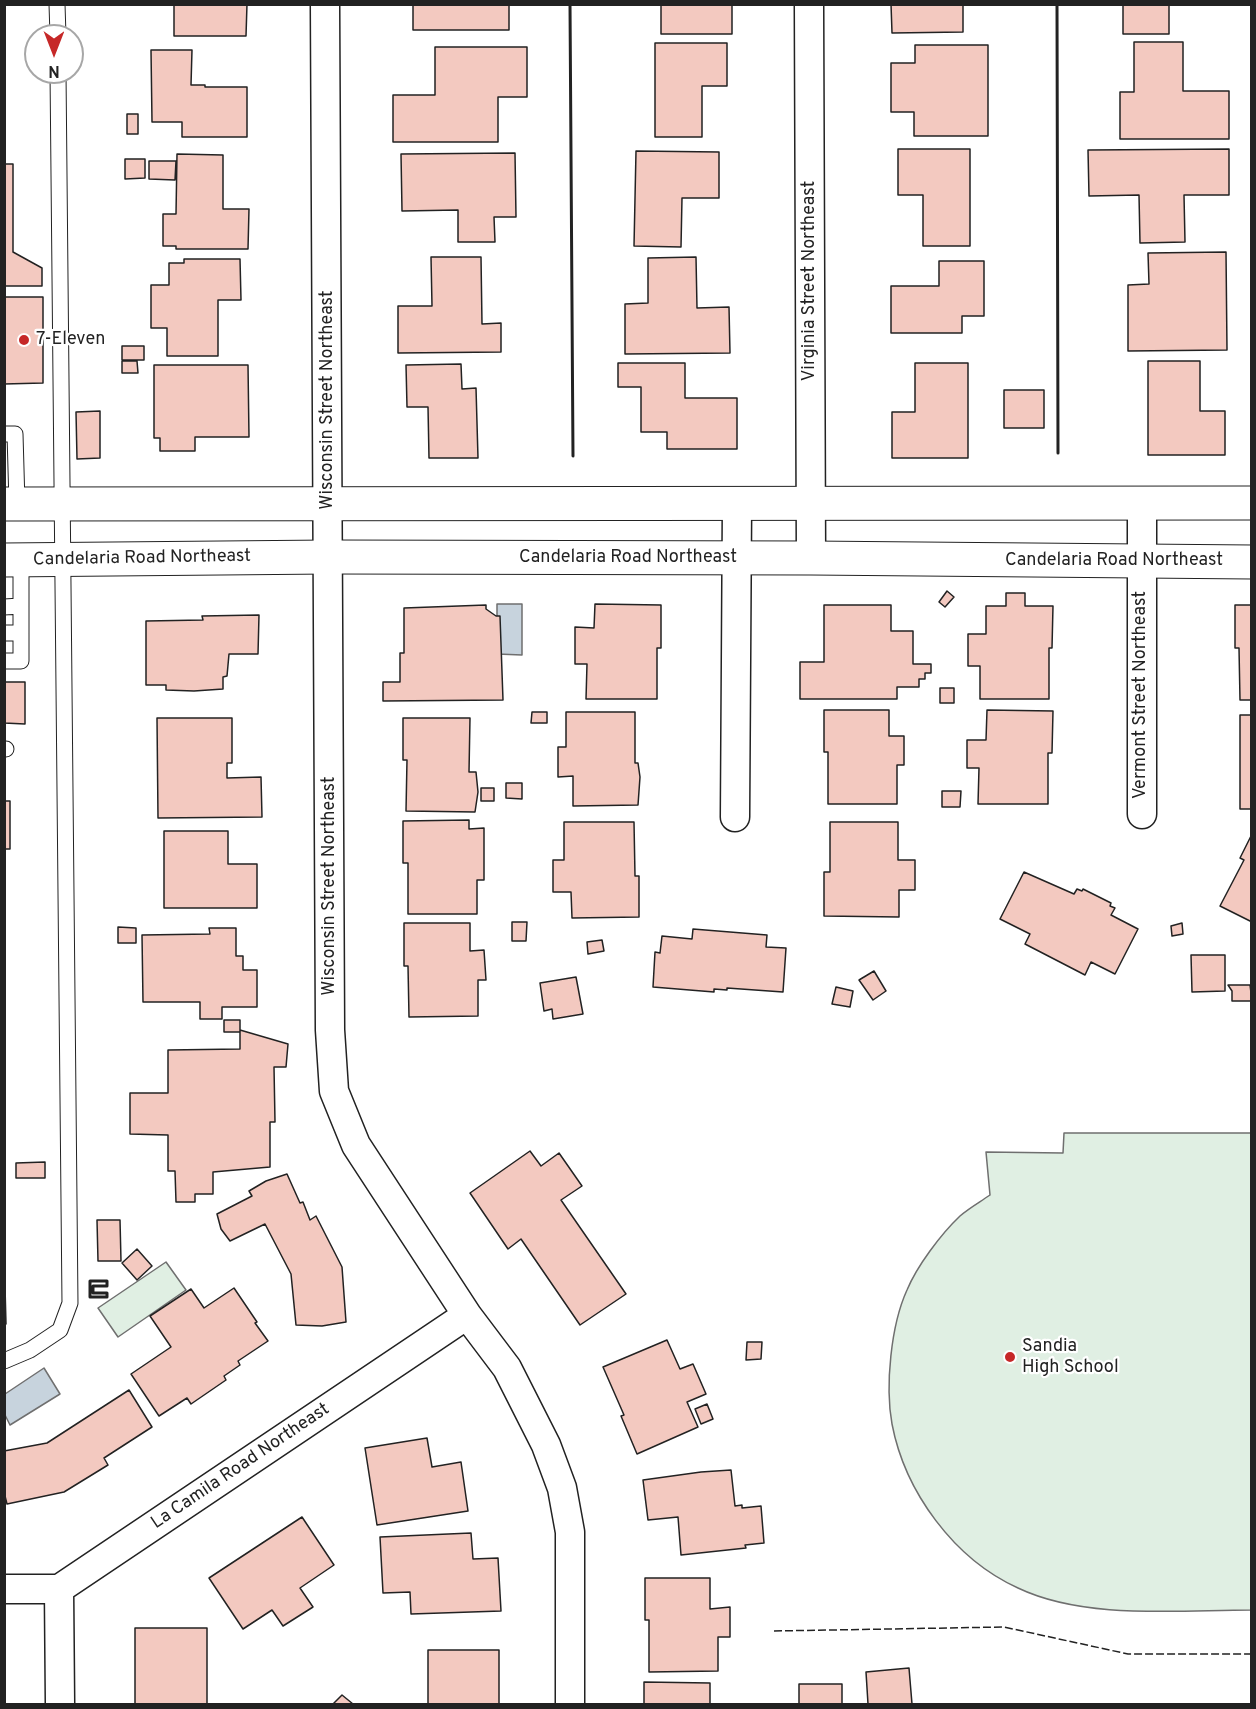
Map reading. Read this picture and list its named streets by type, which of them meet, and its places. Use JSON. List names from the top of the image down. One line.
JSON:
{"streets":{"main road":["Candelaria Road Northeast"],"street":["Virginia Street Northeast","Wisconsin Street Northeast","Vermont Street Northeast","La Camila Road Northeast"]},"crossings":[["Virginia Street Northeast","Candelaria Road Northeast"],["Wisconsin Street Northeast","Candelaria Road Northeast"],["Wisconsin Street Northeast","La Camila Road Northeast"],["Candelaria Road Northeast","Vermont Street Northeast"]],"places":["7-Eleven","Sandia High School"],"north":"bottom"}
